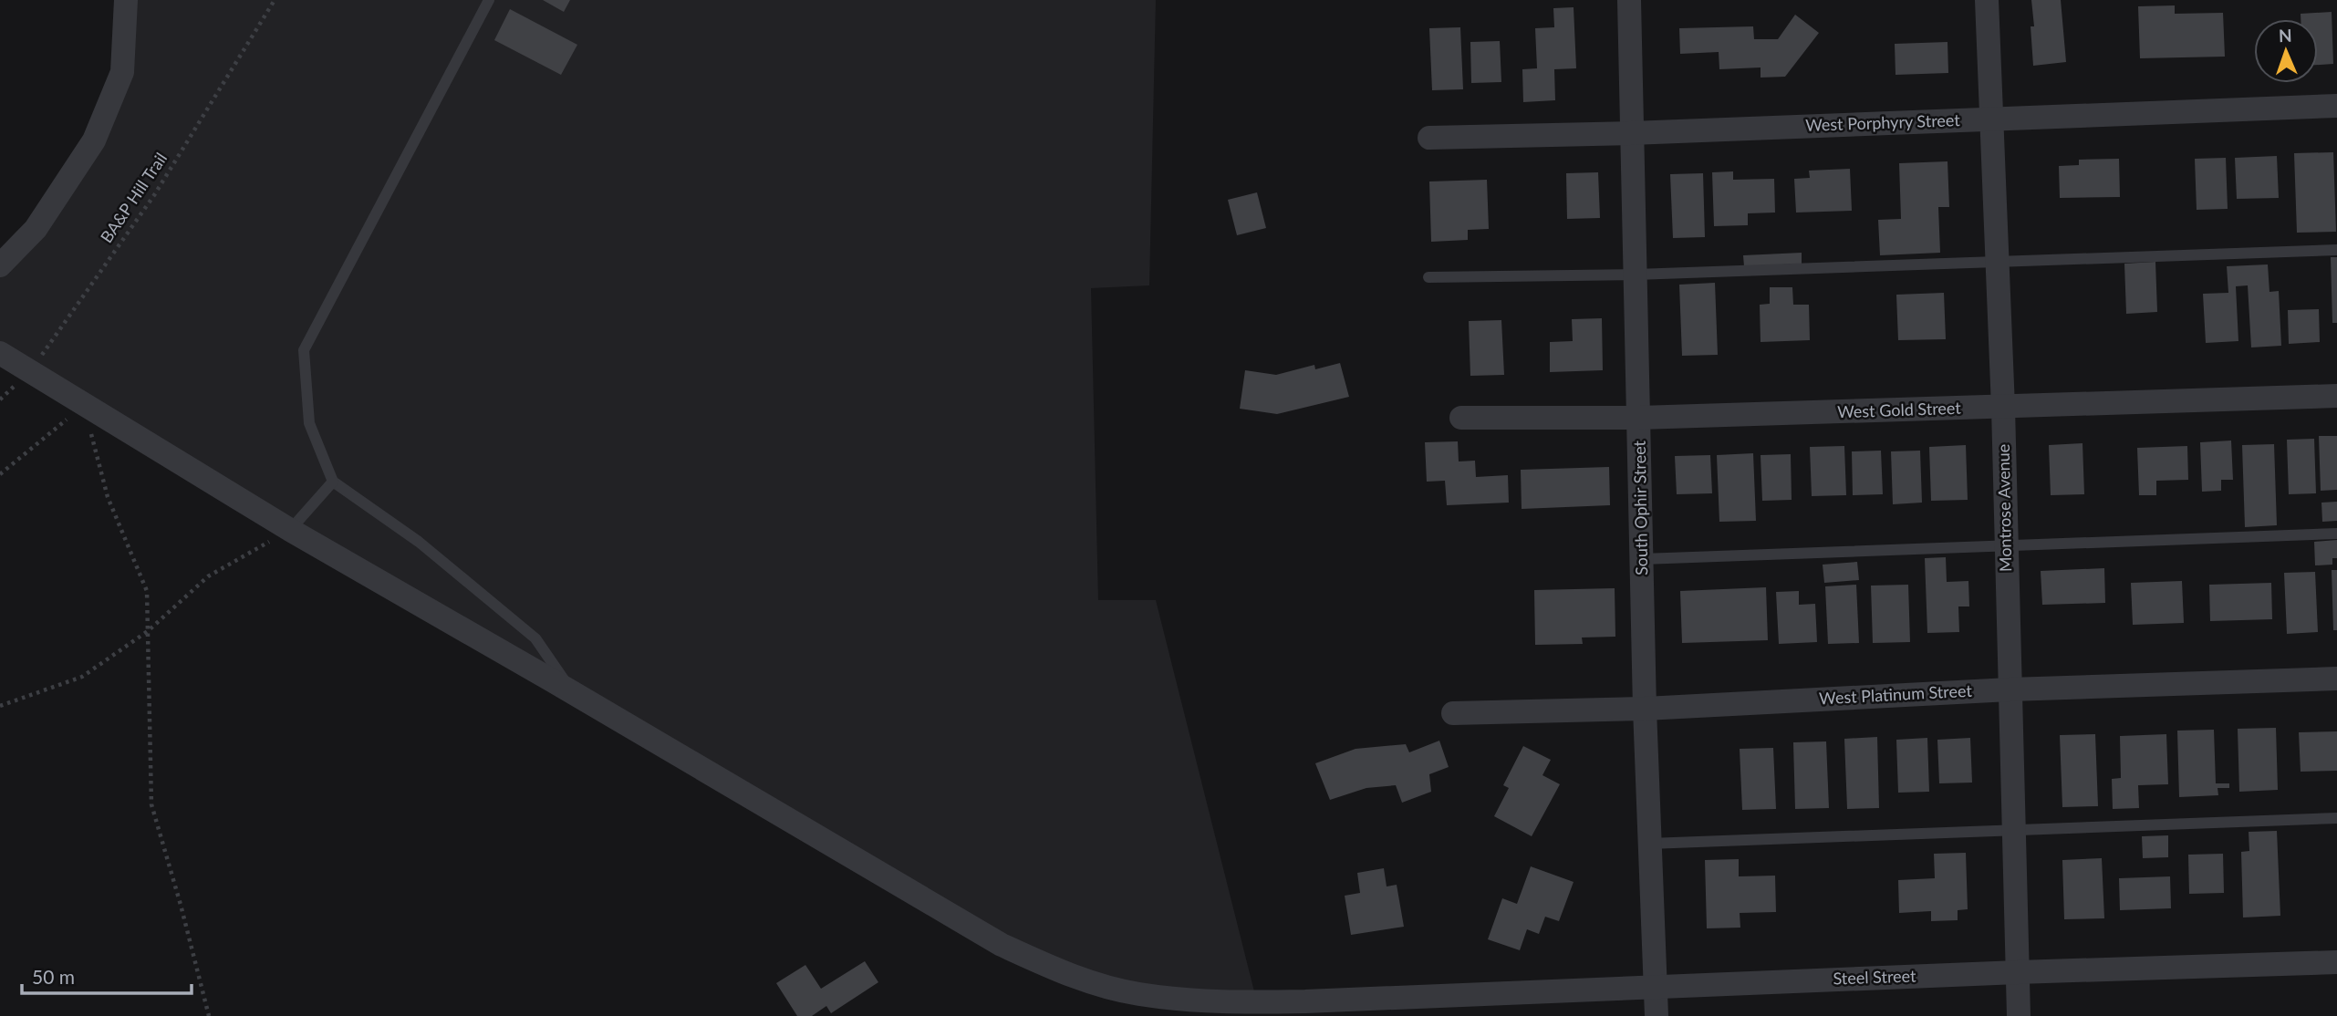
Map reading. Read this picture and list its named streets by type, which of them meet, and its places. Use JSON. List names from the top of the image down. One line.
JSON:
{"streets":{"street":["West Porphyry Street","West Gold Street","South Ophir Street","Montrose Avenue","West Platinum Street","Steel Street"],"path":["BA&P Hill Trail"]},"crossings":[["West Porphyry Street","South Ophir Street"],["West Porphyry Street","Montrose Avenue"],["BA&P Hill Trail","Steel Street"],["West Gold Street","South Ophir Street"],["West Gold Street","Montrose Avenue"],["South Ophir Street","West Platinum Street"],["South Ophir Street","Steel Street"],["Montrose Avenue","West Platinum Street"],["Montrose Avenue","Steel Street"]],"scale_bar":"50 m","north":"top"}
